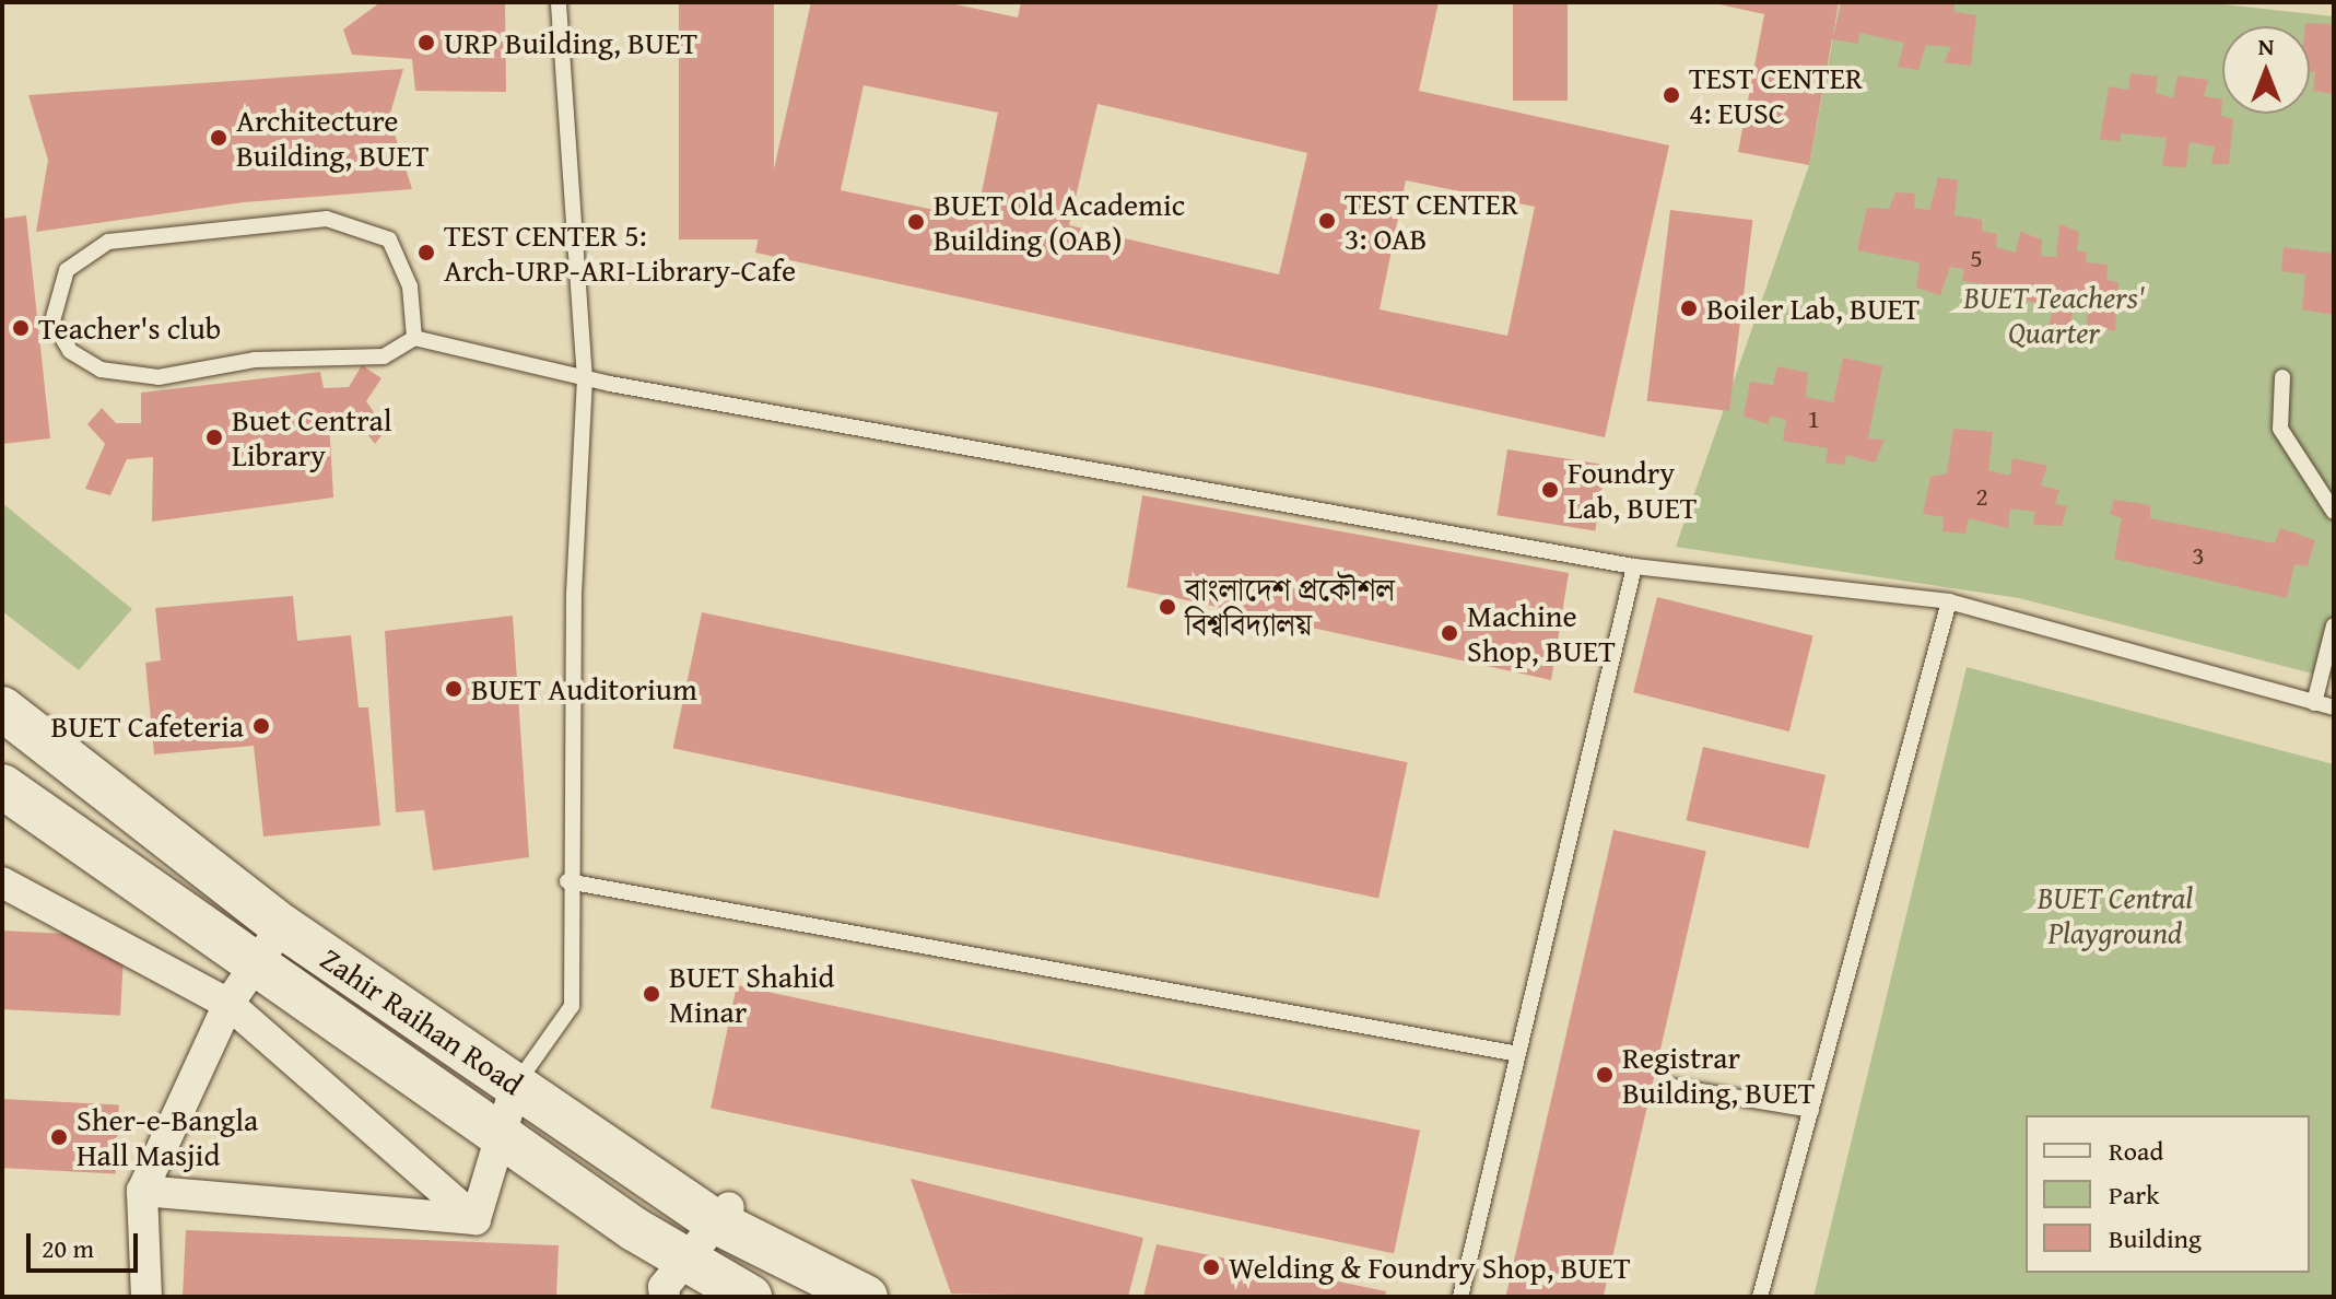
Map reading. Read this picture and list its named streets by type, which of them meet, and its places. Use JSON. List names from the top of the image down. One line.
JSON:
{"streets":{"main road":["Zahir Raihan Road"]},"parks":["BUET Teachers' Quarter","BUET Central Playground"],"places":["URP Building, BUET","TEST CENTER 4: EUSC","Architecture Building, BUET","TEST CENTER 3: OAB","BUET Old Academic Building (OAB)","TEST CENTER 5: Arch-URP-ARI-Library-Cafe","Boiler Lab, BUET","Teacher's club","Buet Central Library","Foundry Lab, BUET","বাংলাদেশ প্রকৌশল বিশ্ববিদ্যালয়","Machine Shop, BUET","BUET Auditorium","BUET Cafeteria","BUET Shahid Minar","Registrar Building, BUET","Sher-e-Bangla Hall Masjid","Welding & Foundry Shop, BUET"],"house_numbers":["5","1","2","3"],"legend":["Road","Park","Building"],"scale_bar":"20 m","north":"top"}
